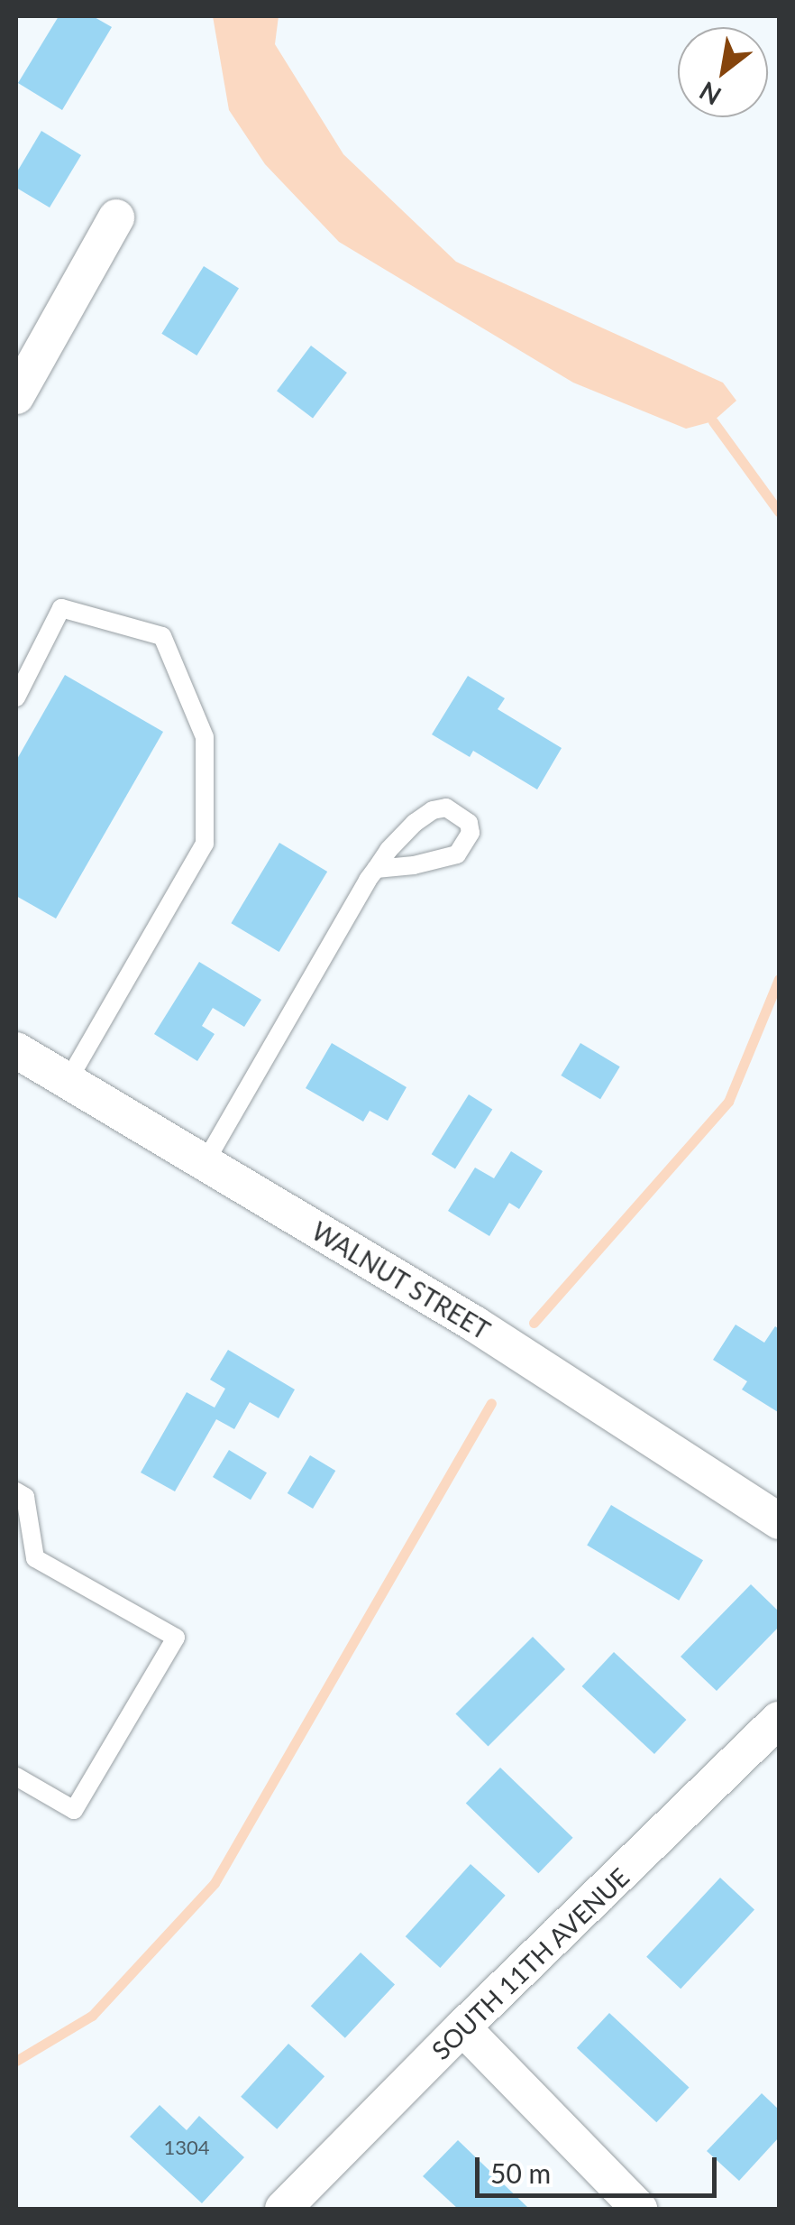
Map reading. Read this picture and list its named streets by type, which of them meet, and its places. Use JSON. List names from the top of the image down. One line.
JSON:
{"streets":{"street":["WALNUT STREET","SOUTH 11TH AVENUE"]},"house_numbers":["1304"],"scale_bar":"50 m","north":"bottom left"}
